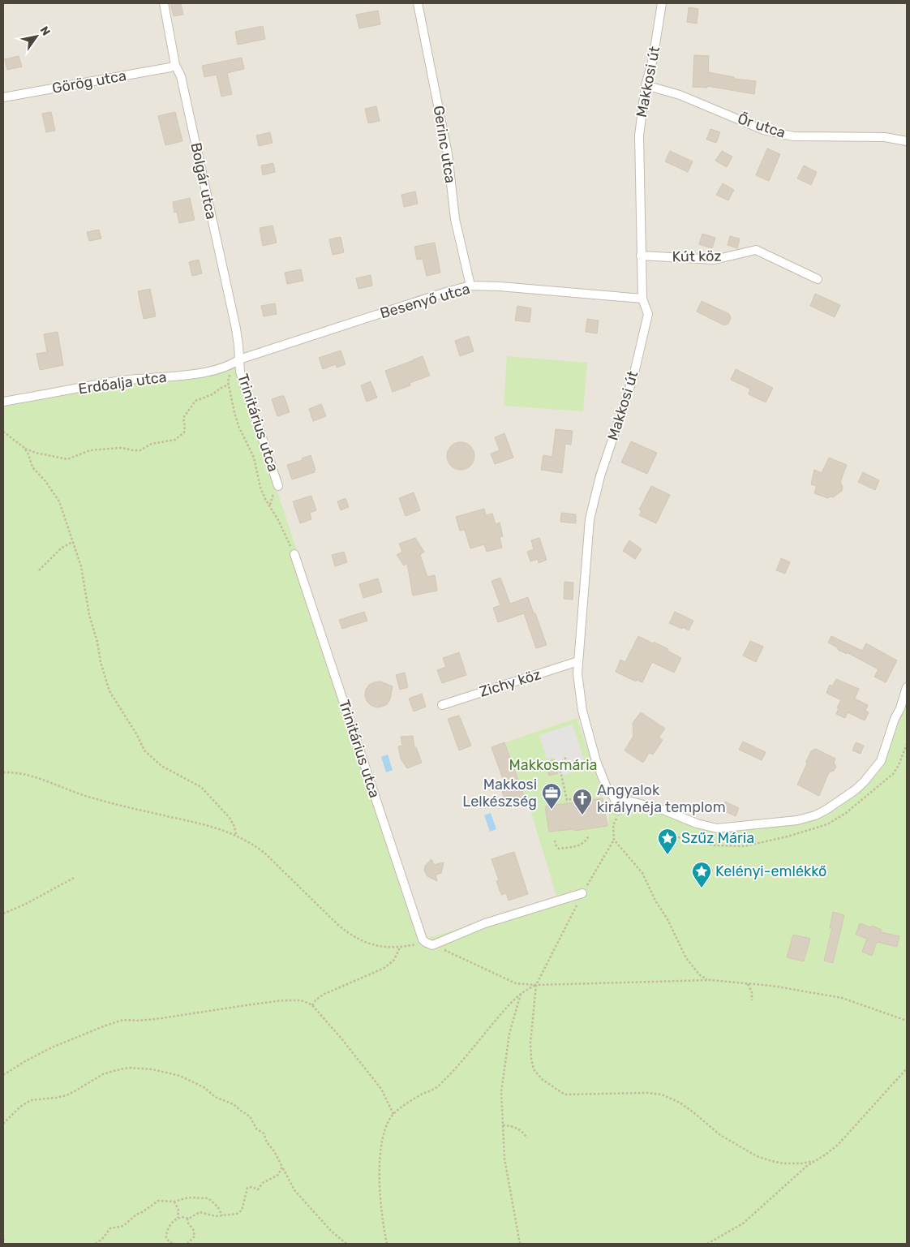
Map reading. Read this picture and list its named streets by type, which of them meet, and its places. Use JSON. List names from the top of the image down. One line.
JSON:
{"streets":{"street":["Görög utca","Makkosi út","Őr utca","Gerinc utca","Bolgár utca","Kút köz","Besenyő utca","Erdőalja utca","Trinitárius utca","Zichy köz"]},"crossings":[["Görög utca","Bolgár utca"],["Makkosi út","Őr utca"],["Makkosi út","Kút köz"],["Makkosi út","Besenyő utca"],["Makkosi út","Zichy köz"],["Gerinc utca","Besenyő utca"],["Bolgár utca","Besenyő utca"],["Bolgár utca","Erdőalja utca"],["Bolgár utca","Trinitárius utca"],["Besenyő utca","Erdőalja utca"],["Besenyő utca","Trinitárius utca"],["Erdőalja utca","Trinitárius utca"]],"parks":["Makkosmária"],"places":{"office":["Makkosi Lelkészség"],"church":["Angyalok királynéja templom"],"place":["Szűz Mária","Kelényi-emlékkő"]},"north":"top right"}
